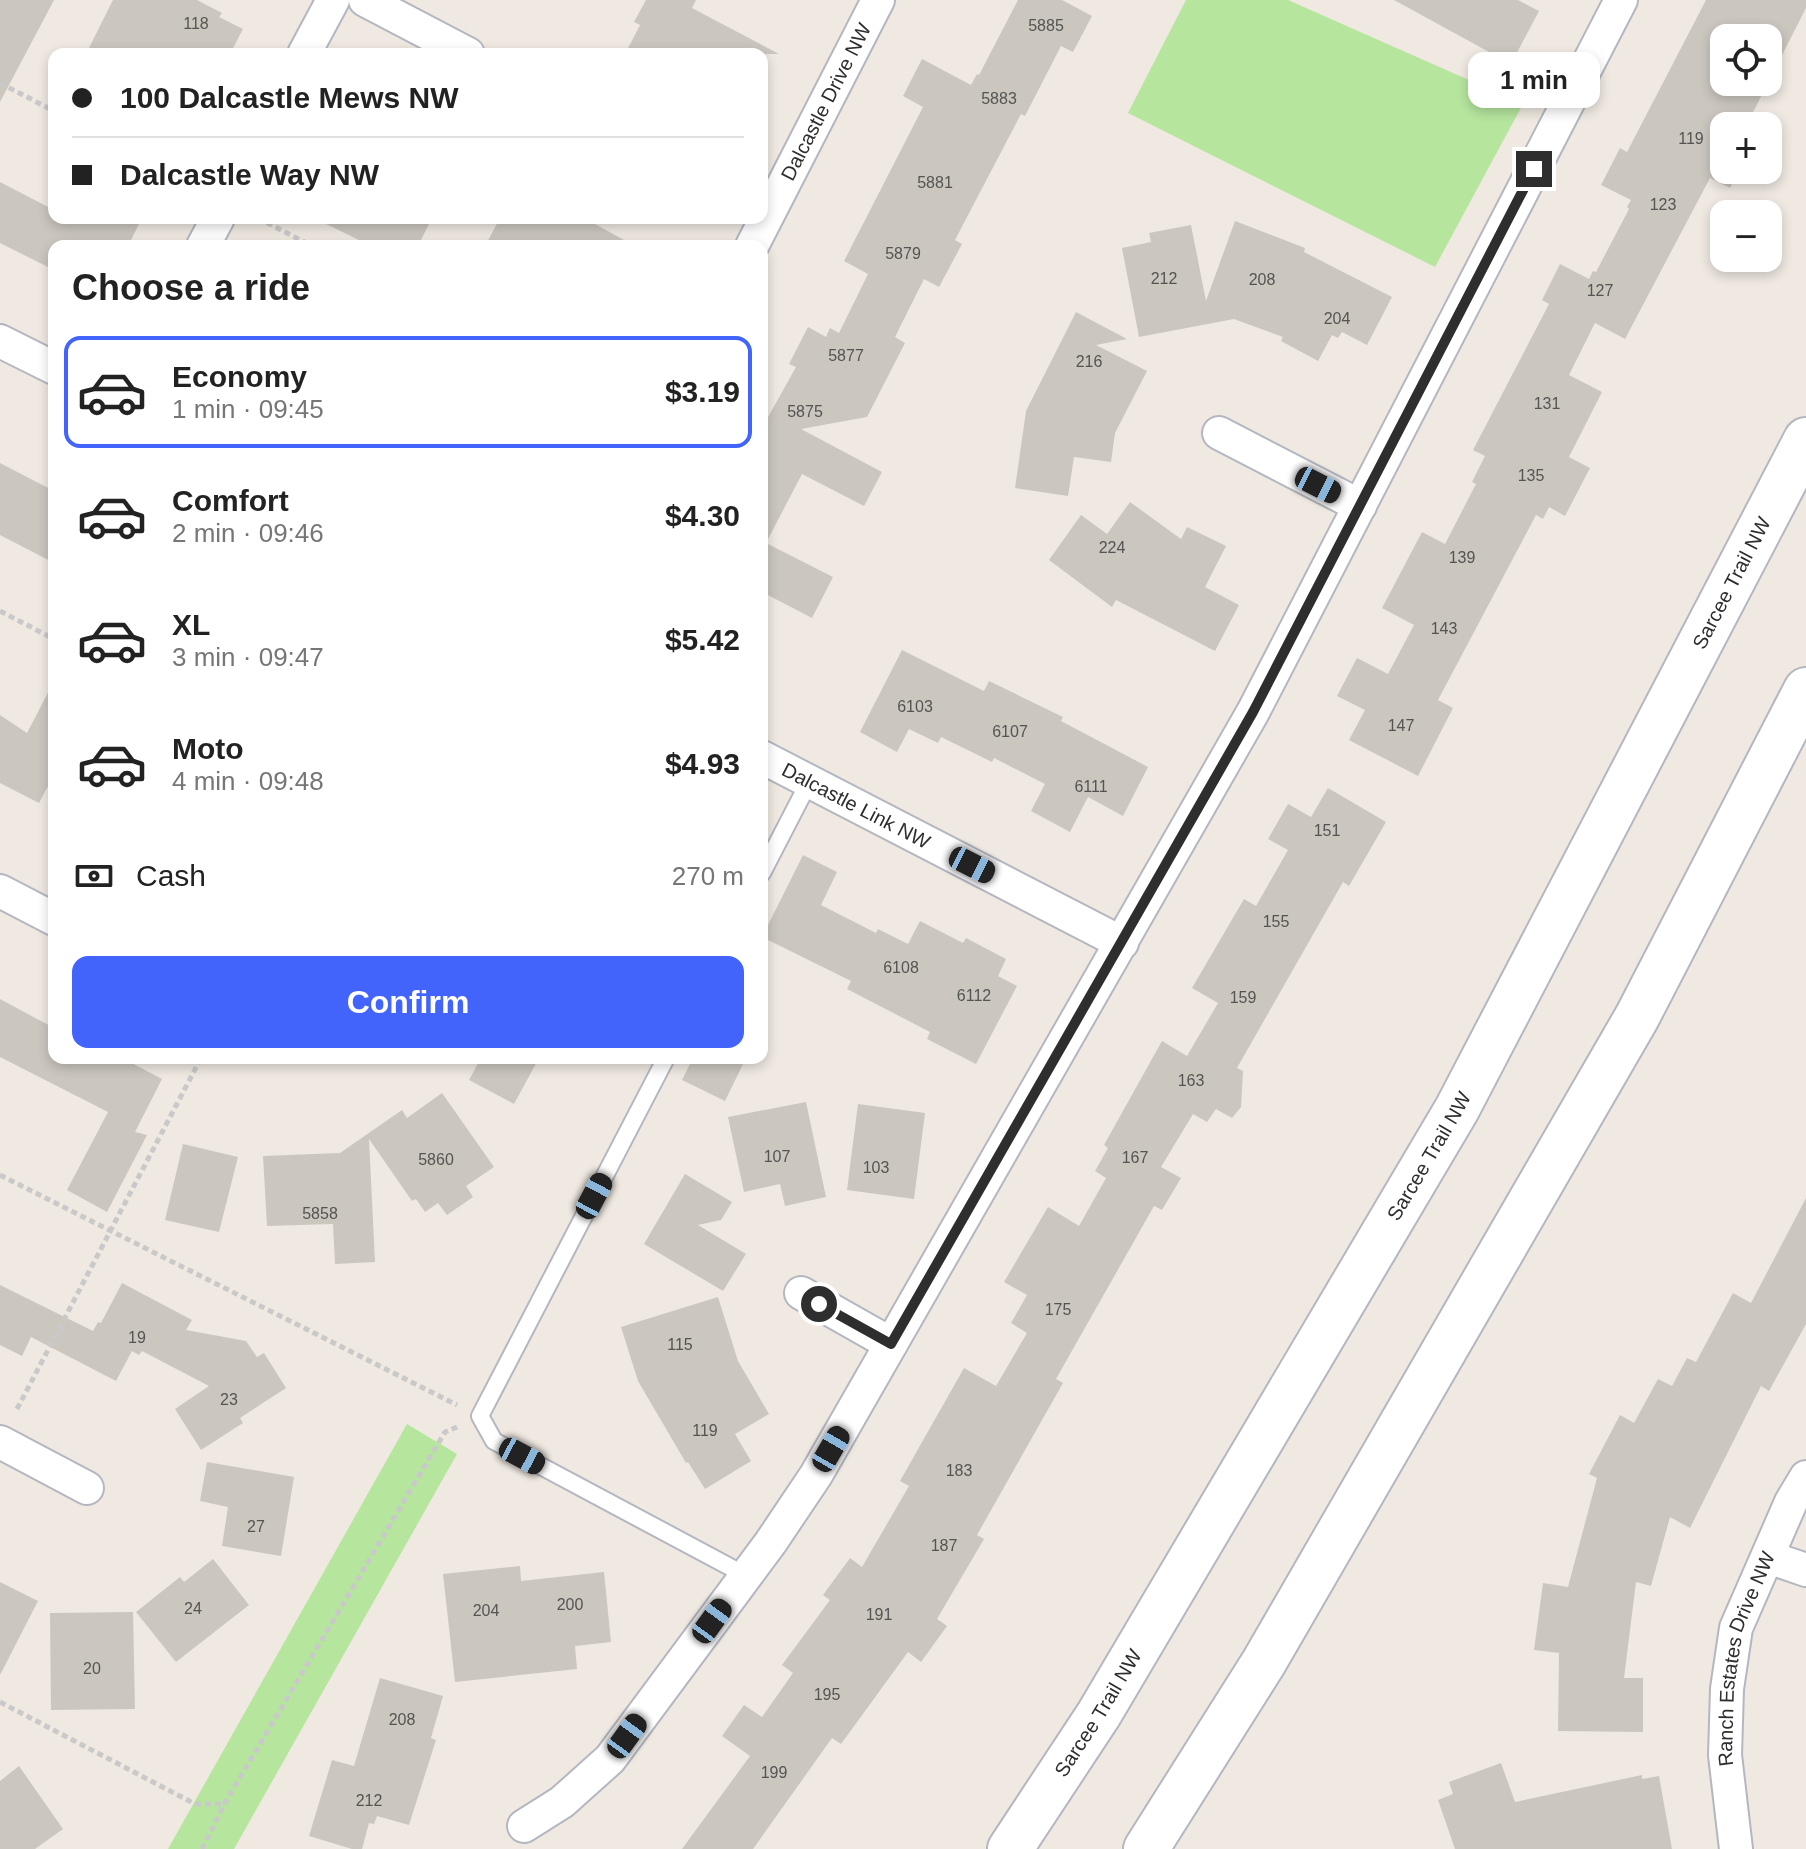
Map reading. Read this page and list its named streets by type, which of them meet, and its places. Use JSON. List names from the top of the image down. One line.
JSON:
{"streets":{"main road":["Sarcee Trail NW"],"street":["Dalcastle Drive NW","Dalcastle Link NW","Ranch Estates Drive NW"]},"house_numbers":["118","5885","5883","119","5881","123","5879","212","208","127","204","5877","216","131","5875","135","224","139","143","6103","147","6107","6111","151","155","6108","6112","159","163","107","167","5860","103","5858","175","19","115","23","119","183","27","187","200","24","204","191","20","195","208","199","212"],"page":{"map_buttons":["+","−"],"banner":["100 Dalcastle Mews NW","Dalcastle Way NW"],"bubble":"1 min","heading":"Choose a ride","list":[{"name":"Economy","note":"1 min · 09:45","value":"$3.19"},{"name":"Comfort","note":"2 min · 09:46","value":"$4.30"},{"name":"XL","note":"3 min · 09:47","value":"$5.42"},{"name":"Moto","note":"4 min · 09:48","value":"$4.93"}],"pay":["Cash","270 m"],"buttons":"Confirm"}}
